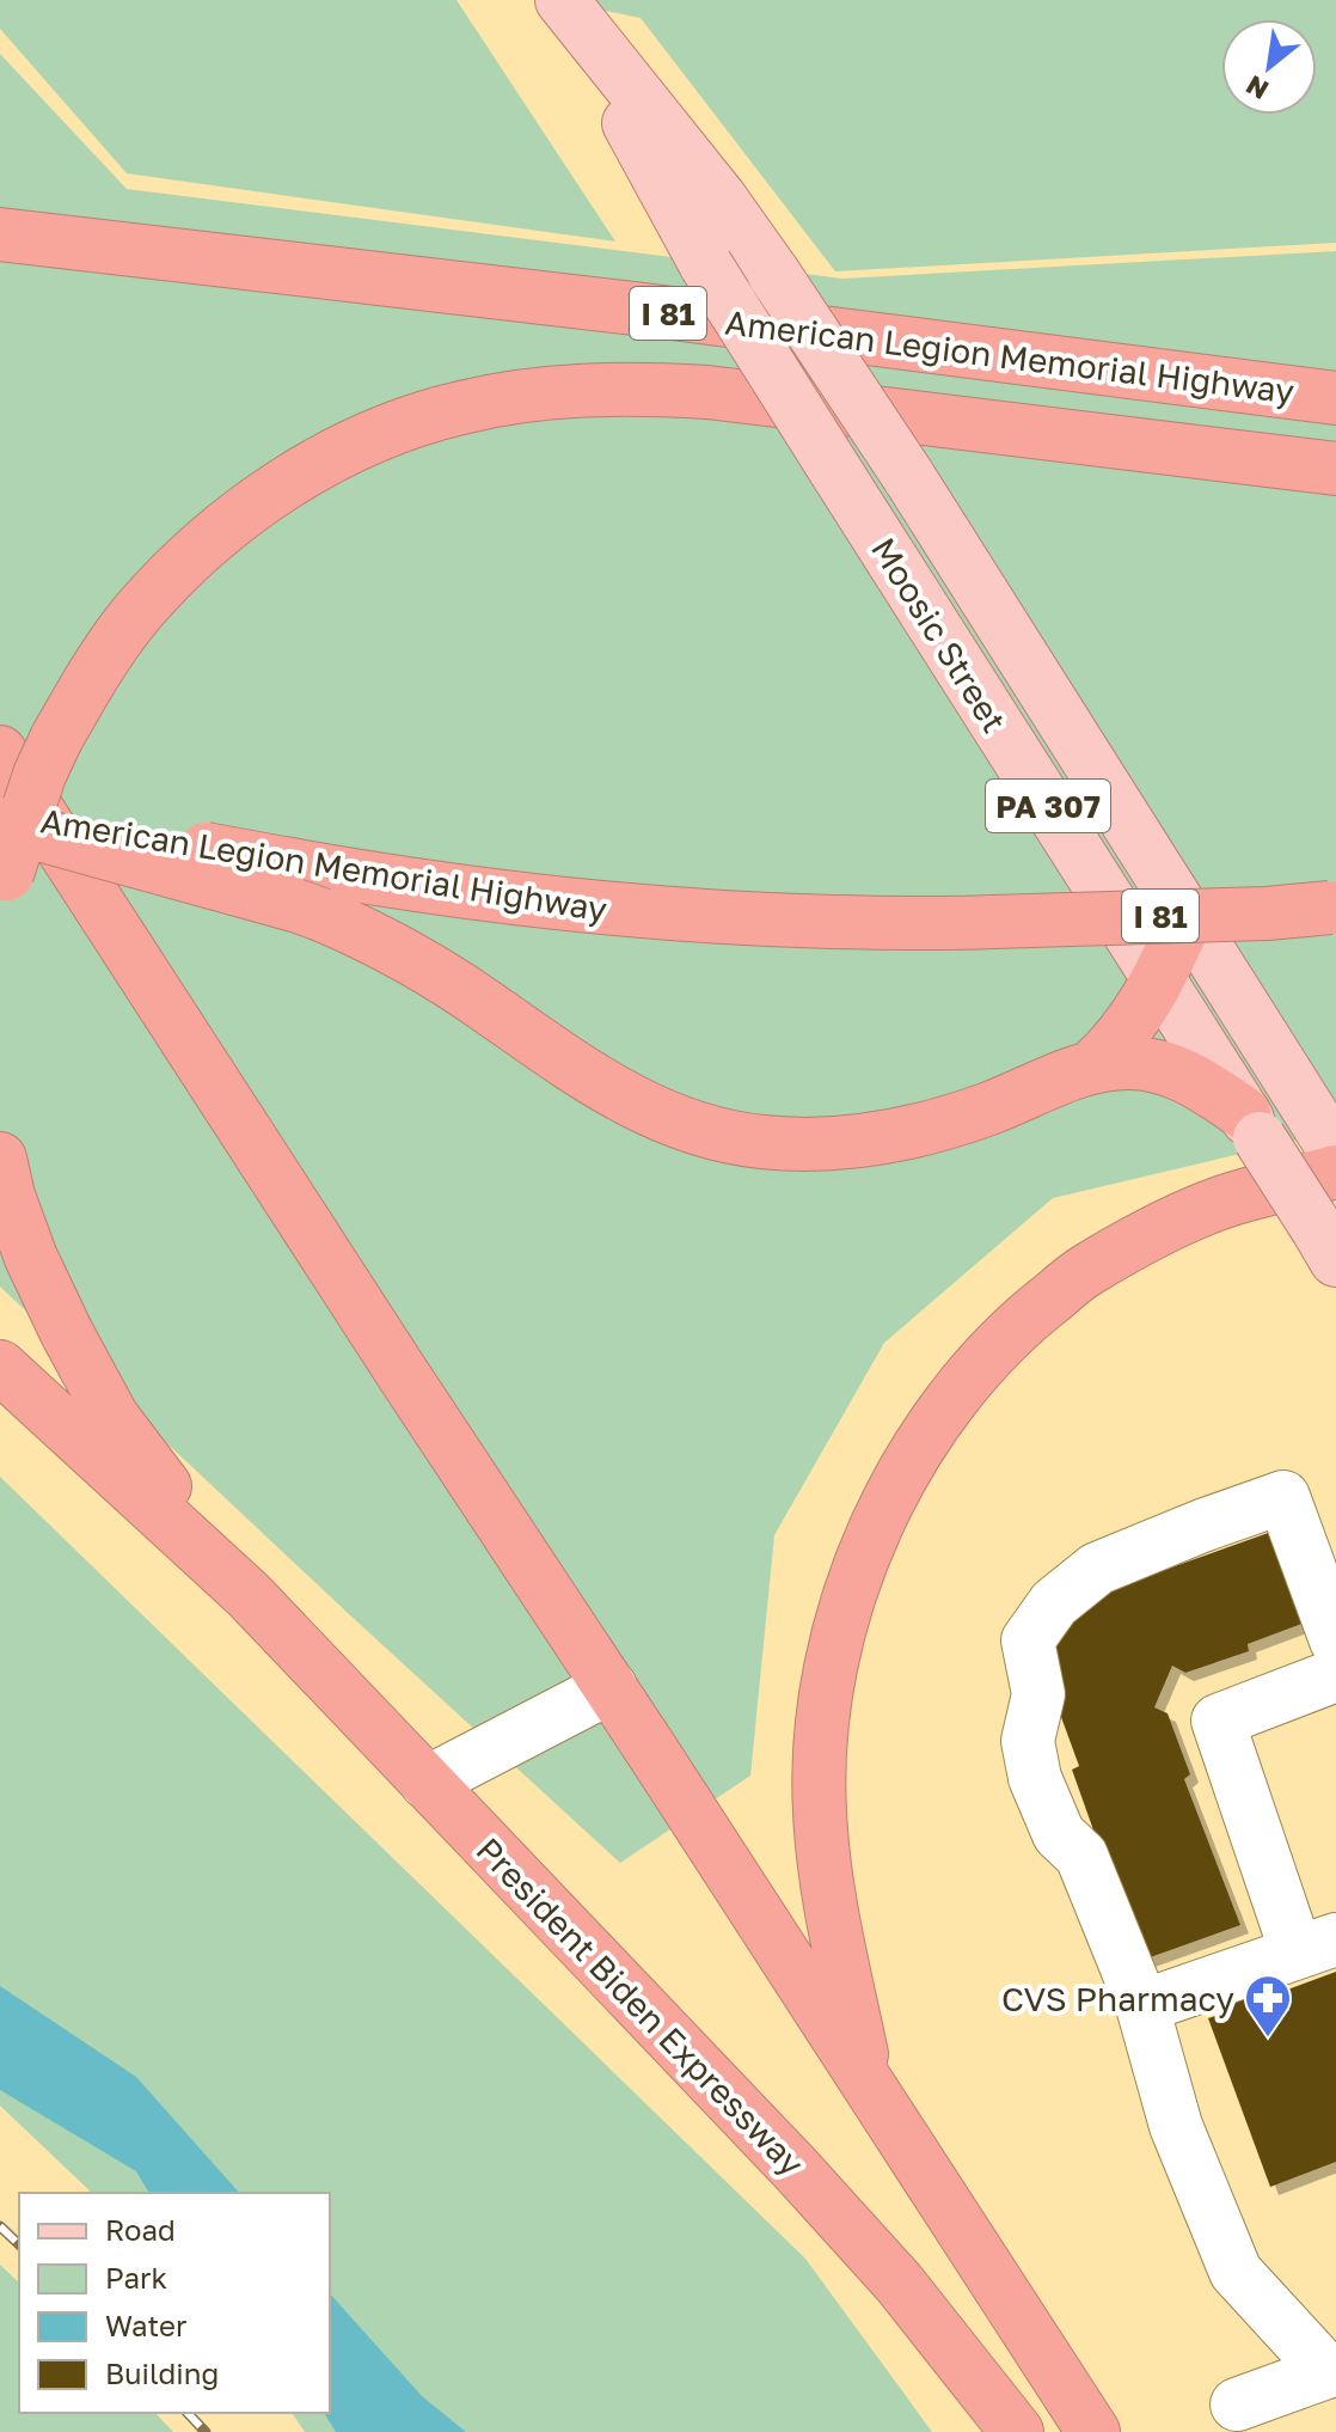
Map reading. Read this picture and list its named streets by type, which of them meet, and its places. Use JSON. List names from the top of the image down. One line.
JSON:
{"streets":{"highway":["I 81","American Legion Memorial Highway","President Biden Expressway"],"main road":["Moosic Street","PA 307"]},"places":{"pharmacy":["CVS Pharmacy"]},"legend":["Road","Park","Water","Building"],"north":"bottom left"}
